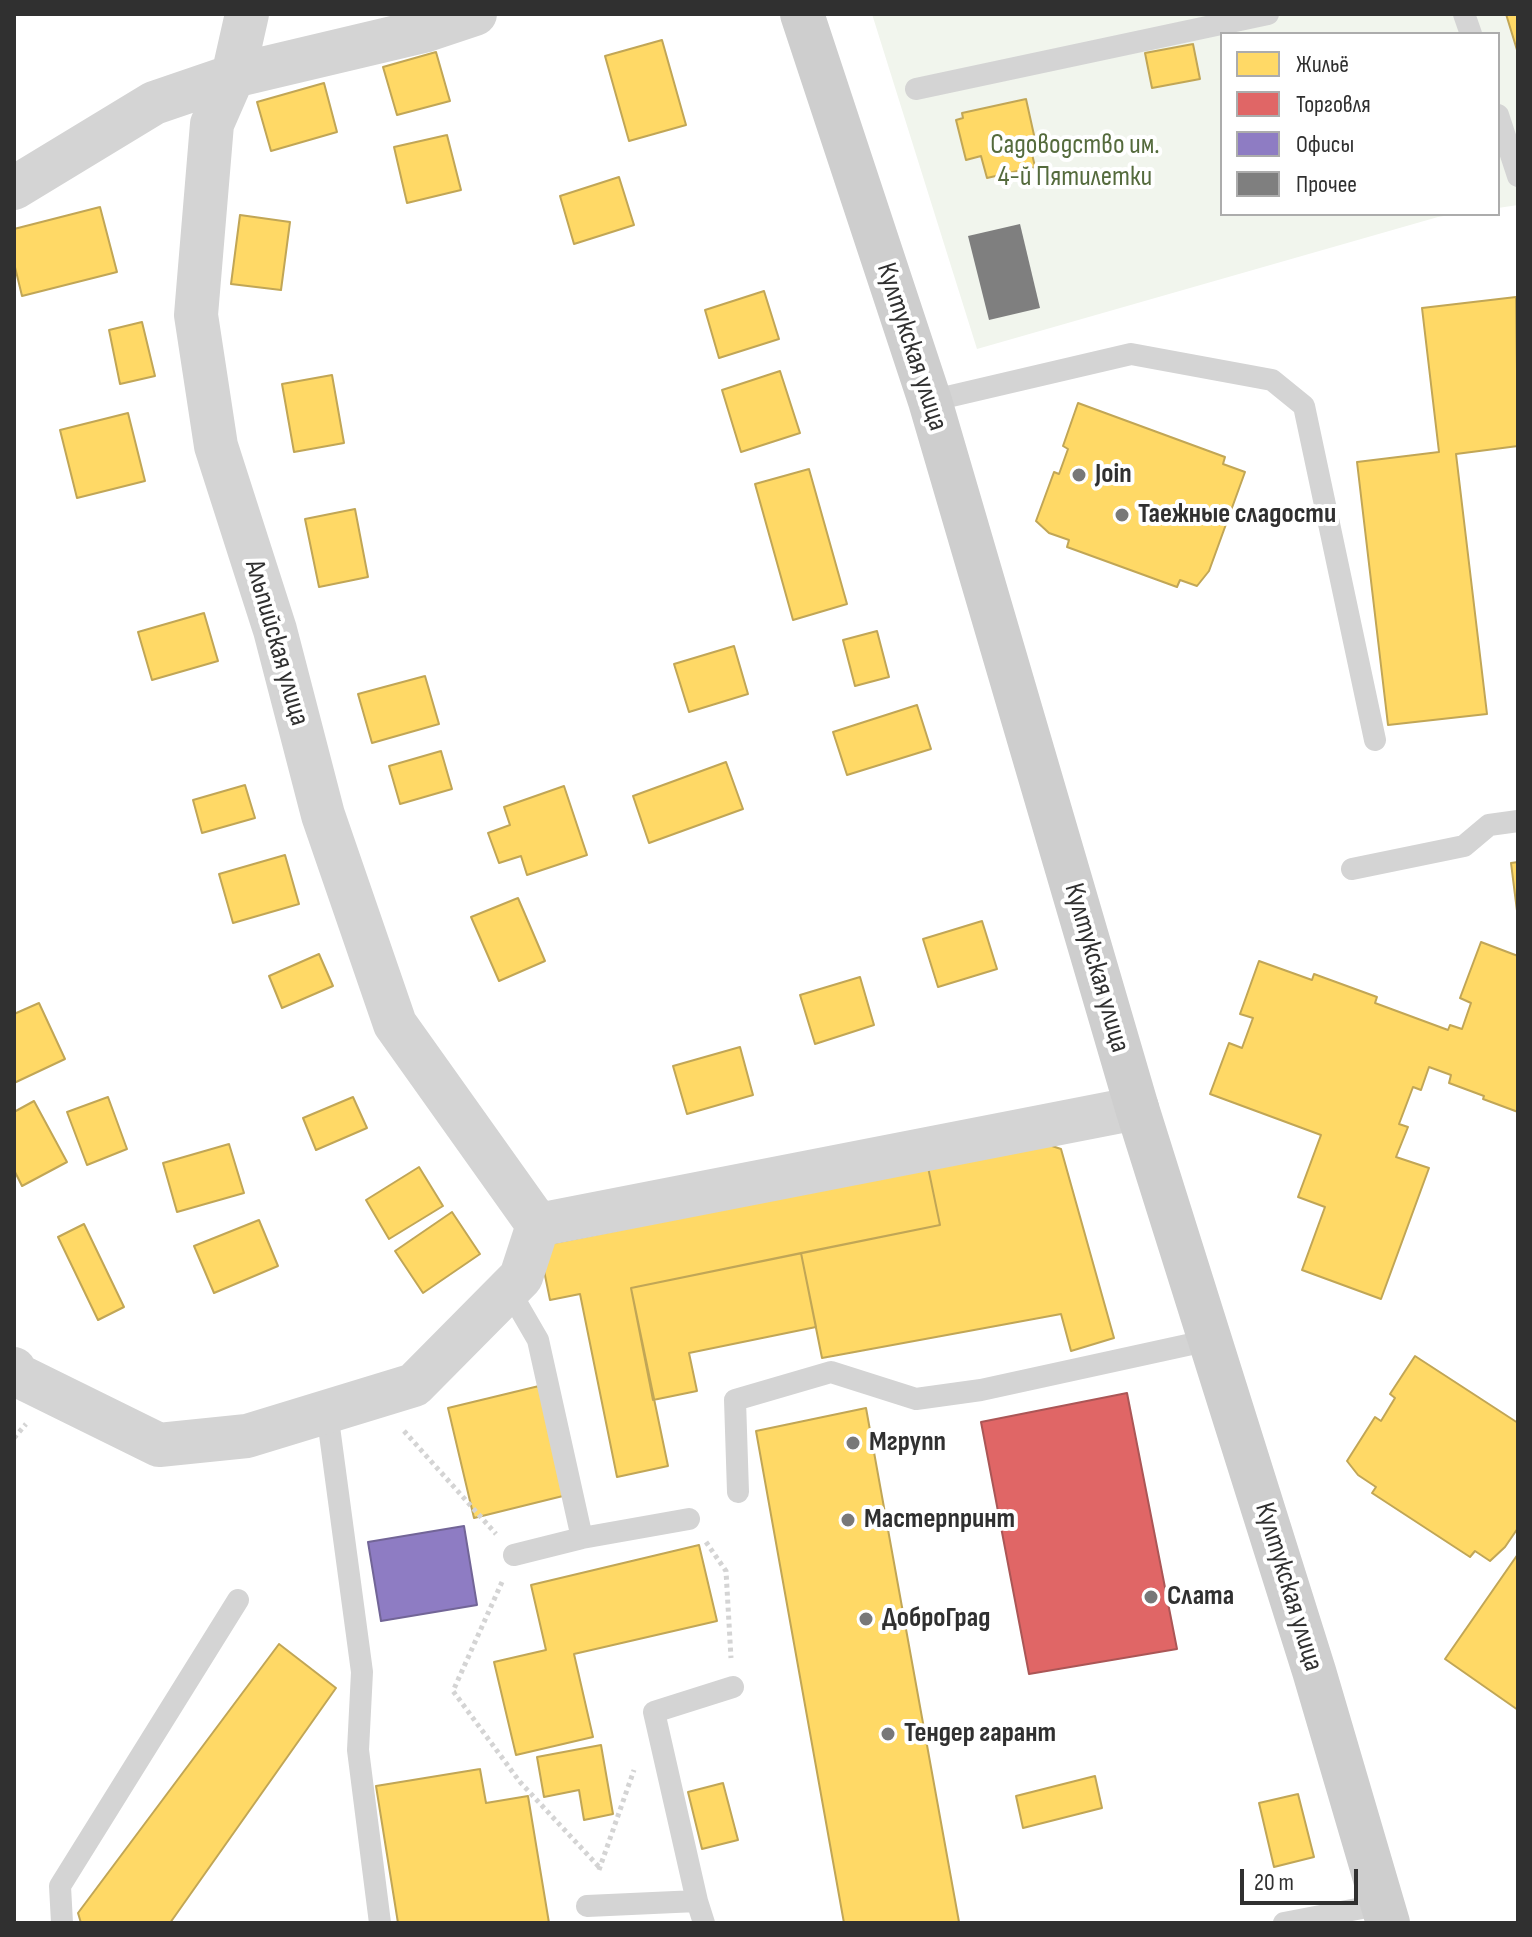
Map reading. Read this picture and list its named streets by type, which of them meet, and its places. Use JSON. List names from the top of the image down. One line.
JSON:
{"streets":{"street":["Култукская улица","Альпийская улица"]},"parks":["Садоводство им. 4-й Пятилетки"],"places":["Join","Таежные сладости","Мгрупп","Мастерпринт","Слата","ДоброГрад","Тендер гарант"],"legend":["Жильё","Торговля","Офисы","Прочее"],"scale_bar":"20 m"}
